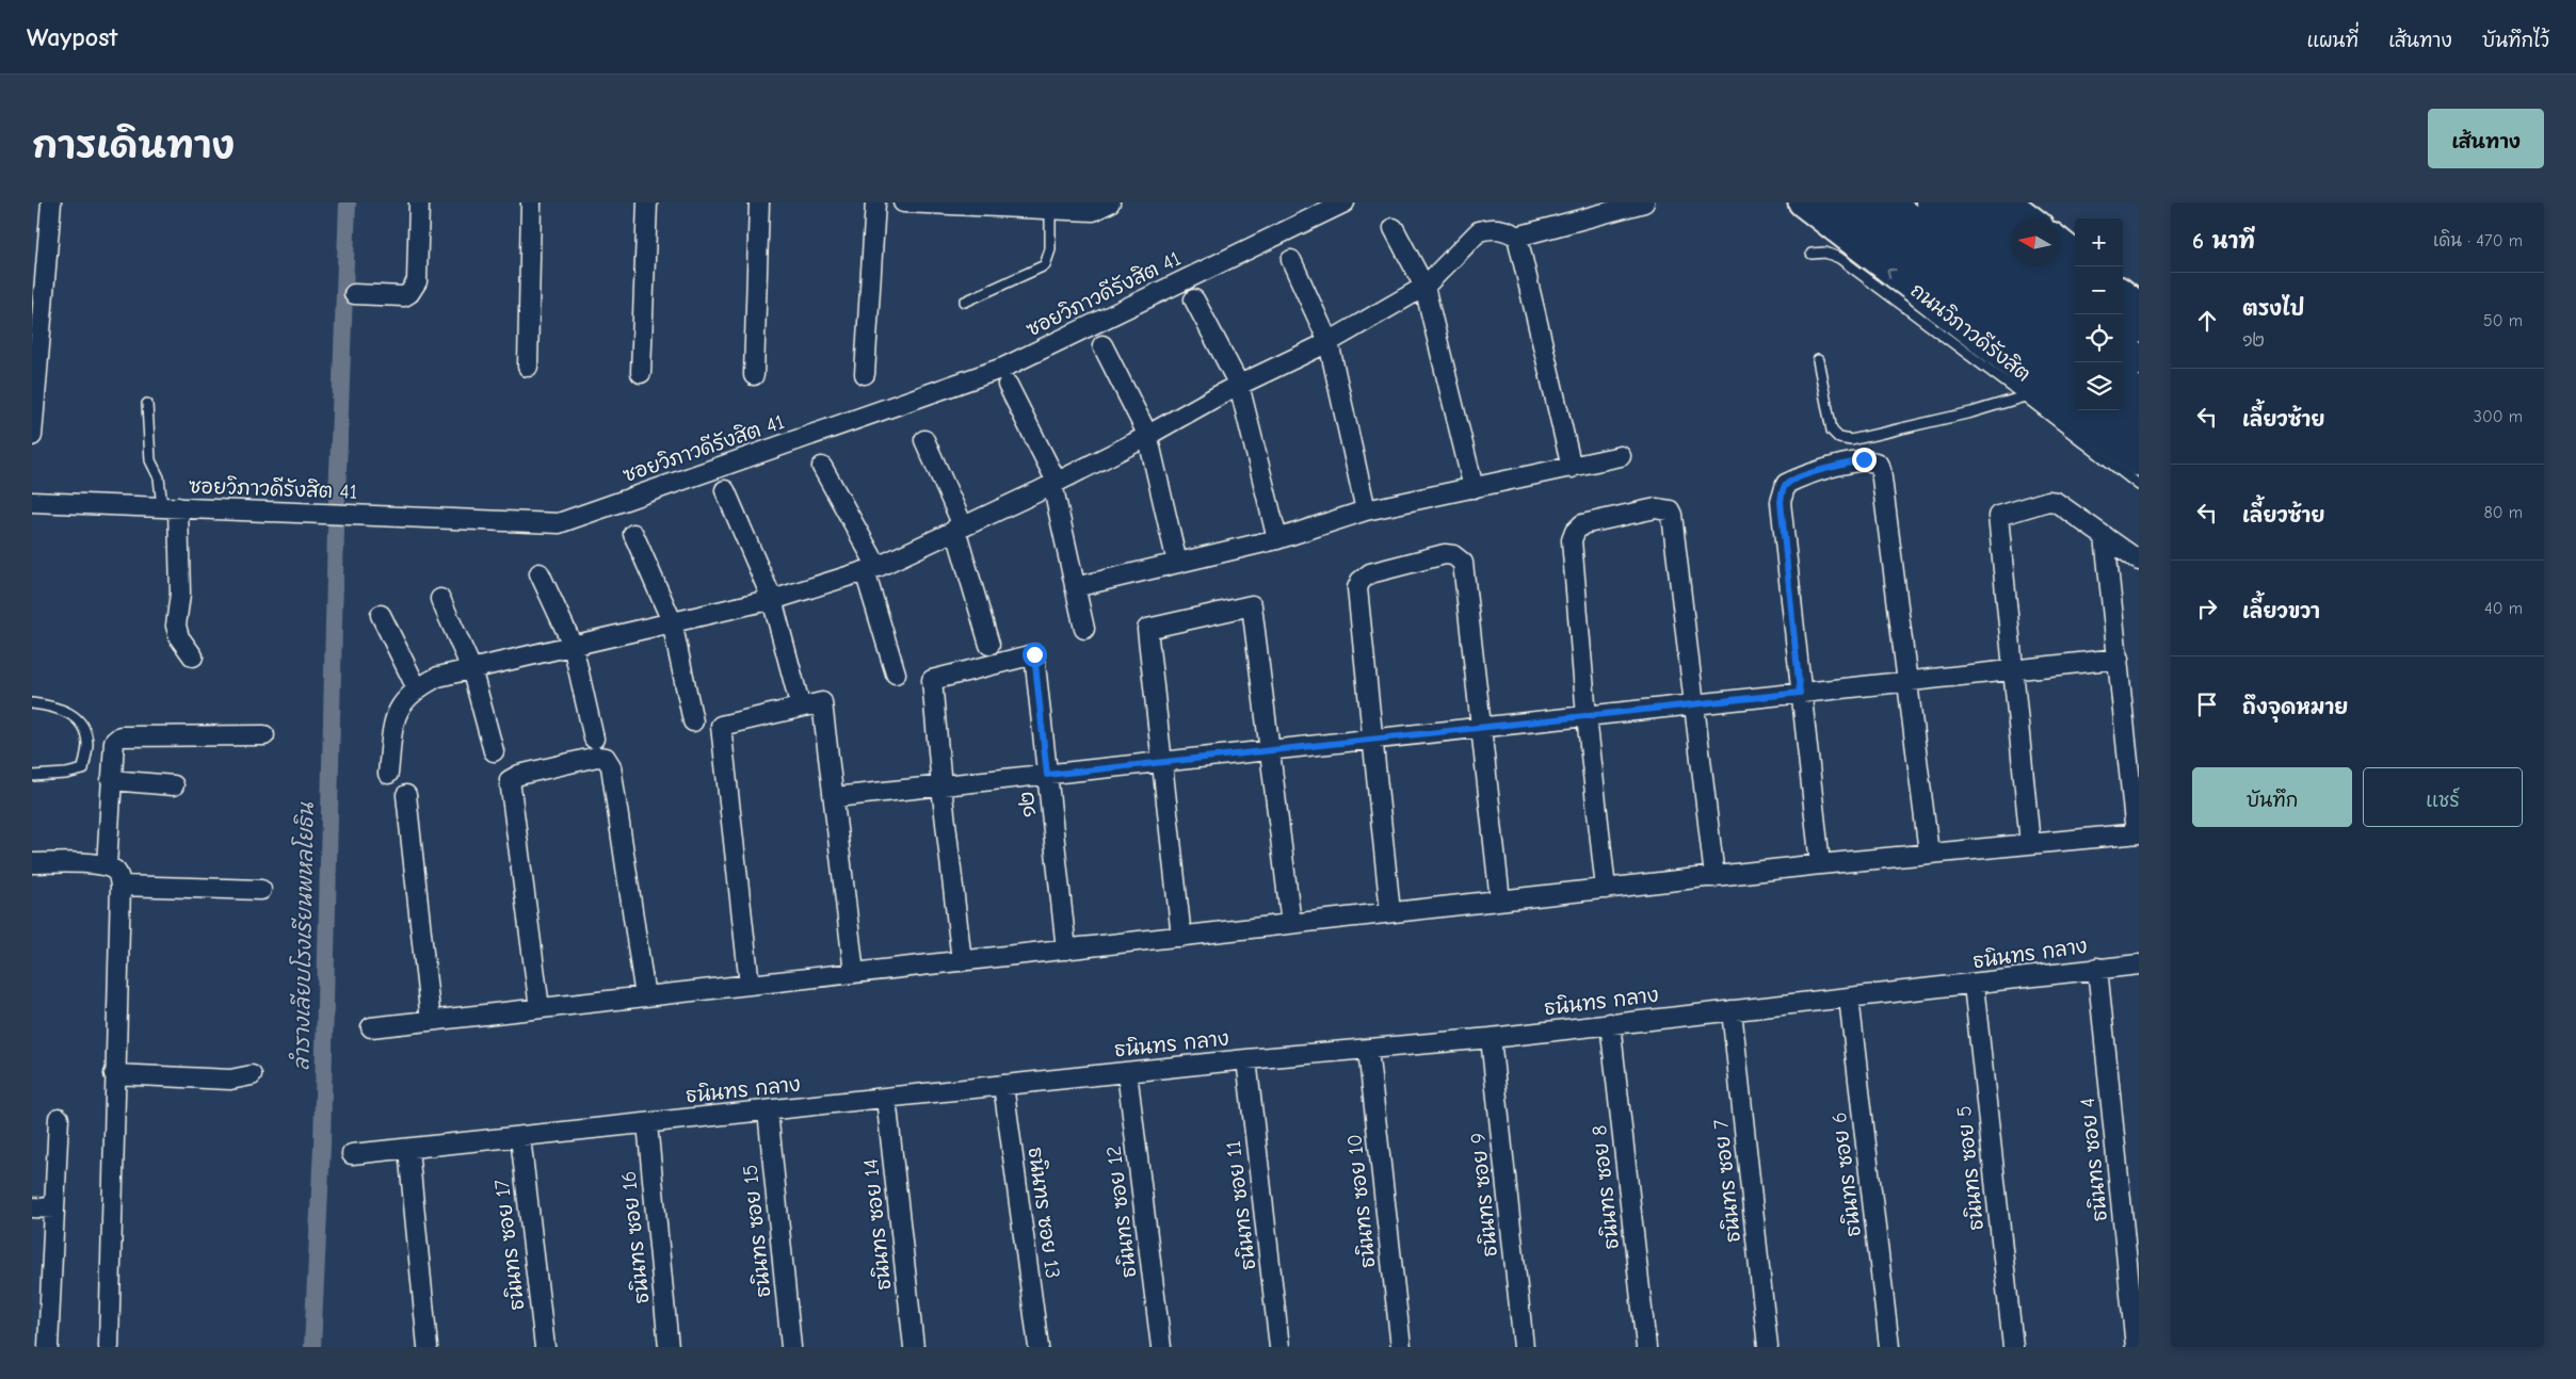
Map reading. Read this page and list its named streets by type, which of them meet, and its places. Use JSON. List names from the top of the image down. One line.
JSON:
{"streets":{"highway":["ถนนวิภาวดีรังสิต"],"street":["ซอยวิภาวดีรังสิต 41","๑๒","ธนินทร กลาง","ธนินทร ซอย 4","ธนินทร ซอย 5","ธนินทร ซอย 6","ธนินทร ซอย 7","ธนินทร ซอย 8","ธนินทร ซอย 9","ธนินทร ซอย 10","ธนินทร ซอย 11","ธนินทร ซอย 12","ธนินทร ซอย 13","ธนินทร ซอย 14","ธนินทร ซอย 15","ธนินทร ซอย 16","ธนินทร ซอย 17"]},"crossings":[["ธนินทร กลาง","ธนินทร ซอย 4"],["ธนินทร กลาง","ธนินทร ซอย 5"],["ธนินทร กลาง","ธนินทร ซอย 6"],["ธนินทร กลาง","ธนินทร ซอย 7"],["ธนินทร กลาง","ธนินทร ซอย 8"],["ธนินทร กลาง","ธนินทร ซอย 9"],["ธนินทร กลาง","ธนินทร ซอย 10"],["ธนินทร กลาง","ธนินทร ซอย 11"],["ธนินทร กลาง","ธนินทร ซอย 12"],["ธนินทร กลาง","ธนินทร ซอย 13"],["ธนินทร กลาง","ธนินทร ซอย 14"],["ธนินทร กลาง","ธนินทร ซอย 15"],["ธนินทร กลาง","ธนินทร ซอย 16"],["ธนินทร กลาง","ธนินทร ซอย 17"]],"one_way":["ถนนวิภาวดีรังสิต"],"water":["ลำรางเลียบโรงเรียนพหลโยธิน"],"north":"left","page":{"header":"Waypost","nav":["แผนที่","เส้นทาง","บันทึกไว้"],"title":"การเดินทาง","buttons":["เส้นทาง",["บันทึก","แชร์"]],"heading":["6 นาที","เดิน · 470 m"],"map_buttons":["+","−"],"list":[["ตรงไป","๑๒","50 m"],["เลี้ยวซ้าย","300 m"],["เลี้ยวซ้าย","80 m"],["เลี้ยวขวา","40 m"],"ถึงจุดหมาย"]}}
